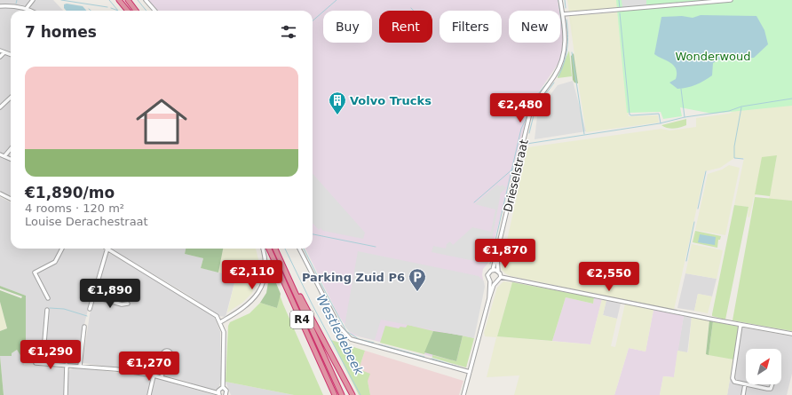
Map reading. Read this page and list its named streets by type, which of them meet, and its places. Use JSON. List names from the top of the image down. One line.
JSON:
{"streets":{"highway":["R4"],"street":["Drieselstraat"]},"water":["Westledebeek"],"parks":["Wonderwoud"],"places":{"building":["Volvo Trucks"],"parking":["Parking Zuid P6"]},"north":"top right","page":{"chip":["Buy","Rent","Filters","New"],"heading":"7 homes","list":[{"name":"€1,890/mo","note":"4 rooms · 120 m² · Louise Derachestraat"}],"price":["€2,480","€1,870","€2,110","€2,550","€1,890","€1,290","€1,270"]}}
